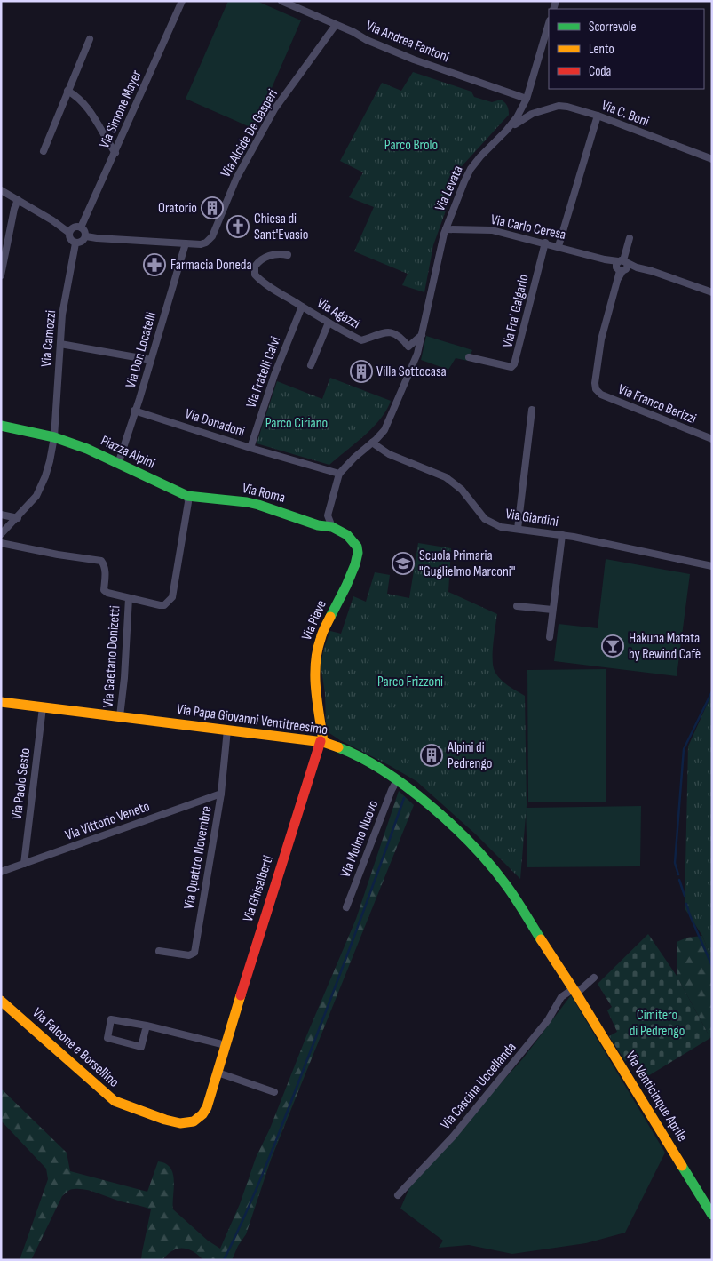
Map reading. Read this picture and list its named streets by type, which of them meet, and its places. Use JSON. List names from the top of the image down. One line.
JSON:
{"streets":{"street":["Via Andrea Fantoni","Via Simone Mayer","Via C. Boni","Via Alcide De Gasperi","Via Levata","Via Carlo Ceresa","Via Fra' Galgario","Via Agazzi","Via Camozzi","Via Don Locatelli","Via Fratelli Calvi","Via Franco Berizzi","Via Donadoni","Piazza Alpini","Via Roma","Via Giardini","Via Piave","Via Gaetano Donizetti","Via Papa Giovanni Ventitreesimo","Via Paolo Sesto","Via Vittorio Veneto","Via Molino Nuovo","Via Quattro Novembre","Via Ghisalberti","Via Falcone e Borsellino","Via Cascina Uccellanda","Via Venticinque Aprile"]},"crossings":[["Via Andrea Fantoni","Via Alcide De Gasperi"],["Via Andrea Fantoni","Via Levata"],["Via Simone Mayer","Via Camozzi"],["Via C. Boni","Via Levata"],["Via Alcide De Gasperi","Via Don Locatelli"],["Via Levata","Via Carlo Ceresa"],["Via Levata","Via Giardini"],["Via Carlo Ceresa","Via Fra' Galgario"],["Via Carlo Ceresa","Via Franco Berizzi"],["Via Agazzi","Via Fratelli Calvi"],["Via Camozzi","Piazza Alpini"],["Via Don Locatelli","Via Donadoni"],["Via Don Locatelli","Piazza Alpini"],["Via Fratelli Calvi","Via Donadoni"],["Piazza Alpini","Via Roma"],["Via Roma","Via Piave"],["Via Piave","Via Papa Giovanni Ventitreesimo"],["Via Piave","Via Ghisalberti"],["Via Gaetano Donizetti","Via Papa Giovanni Ventitreesimo"],["Via Papa Giovanni Ventitreesimo","Via Paolo Sesto"],["Via Papa Giovanni Ventitreesimo","Via Molino Nuovo"],["Via Papa Giovanni Ventitreesimo","Via Quattro Novembre"],["Via Papa Giovanni Ventitreesimo","Via Ghisalberti"],["Via Papa Giovanni Ventitreesimo","Via Cascina Uccellanda"],["Via Papa Giovanni Ventitreesimo","Via Venticinque Aprile"],["Via Paolo Sesto","Via Vittorio Veneto"],["Via Vittorio Veneto","Via Quattro Novembre"],["Via Ghisalberti","Via Falcone e Borsellino"],["Via Cascina Uccellanda","Via Venticinque Aprile"]],"parks":["Parco Brolo","Parco Ciriano","Parco Frizzoni","Cimitero di Pedrengo"],"places":{"building":["Oratorio","Villa Sottocasa","Alpini di Pedrengo"],"church":["Chiesa di Sant'Evasio"],"pharmacy":["Farmacia Doneda"],"school or university":["Scuola Primaria \"Guglielmo Marconi\""],"bar":["Hakuna Matata by Rewind Cafè"]},"legend":["Scorrevole","Lento","Coda"]}
